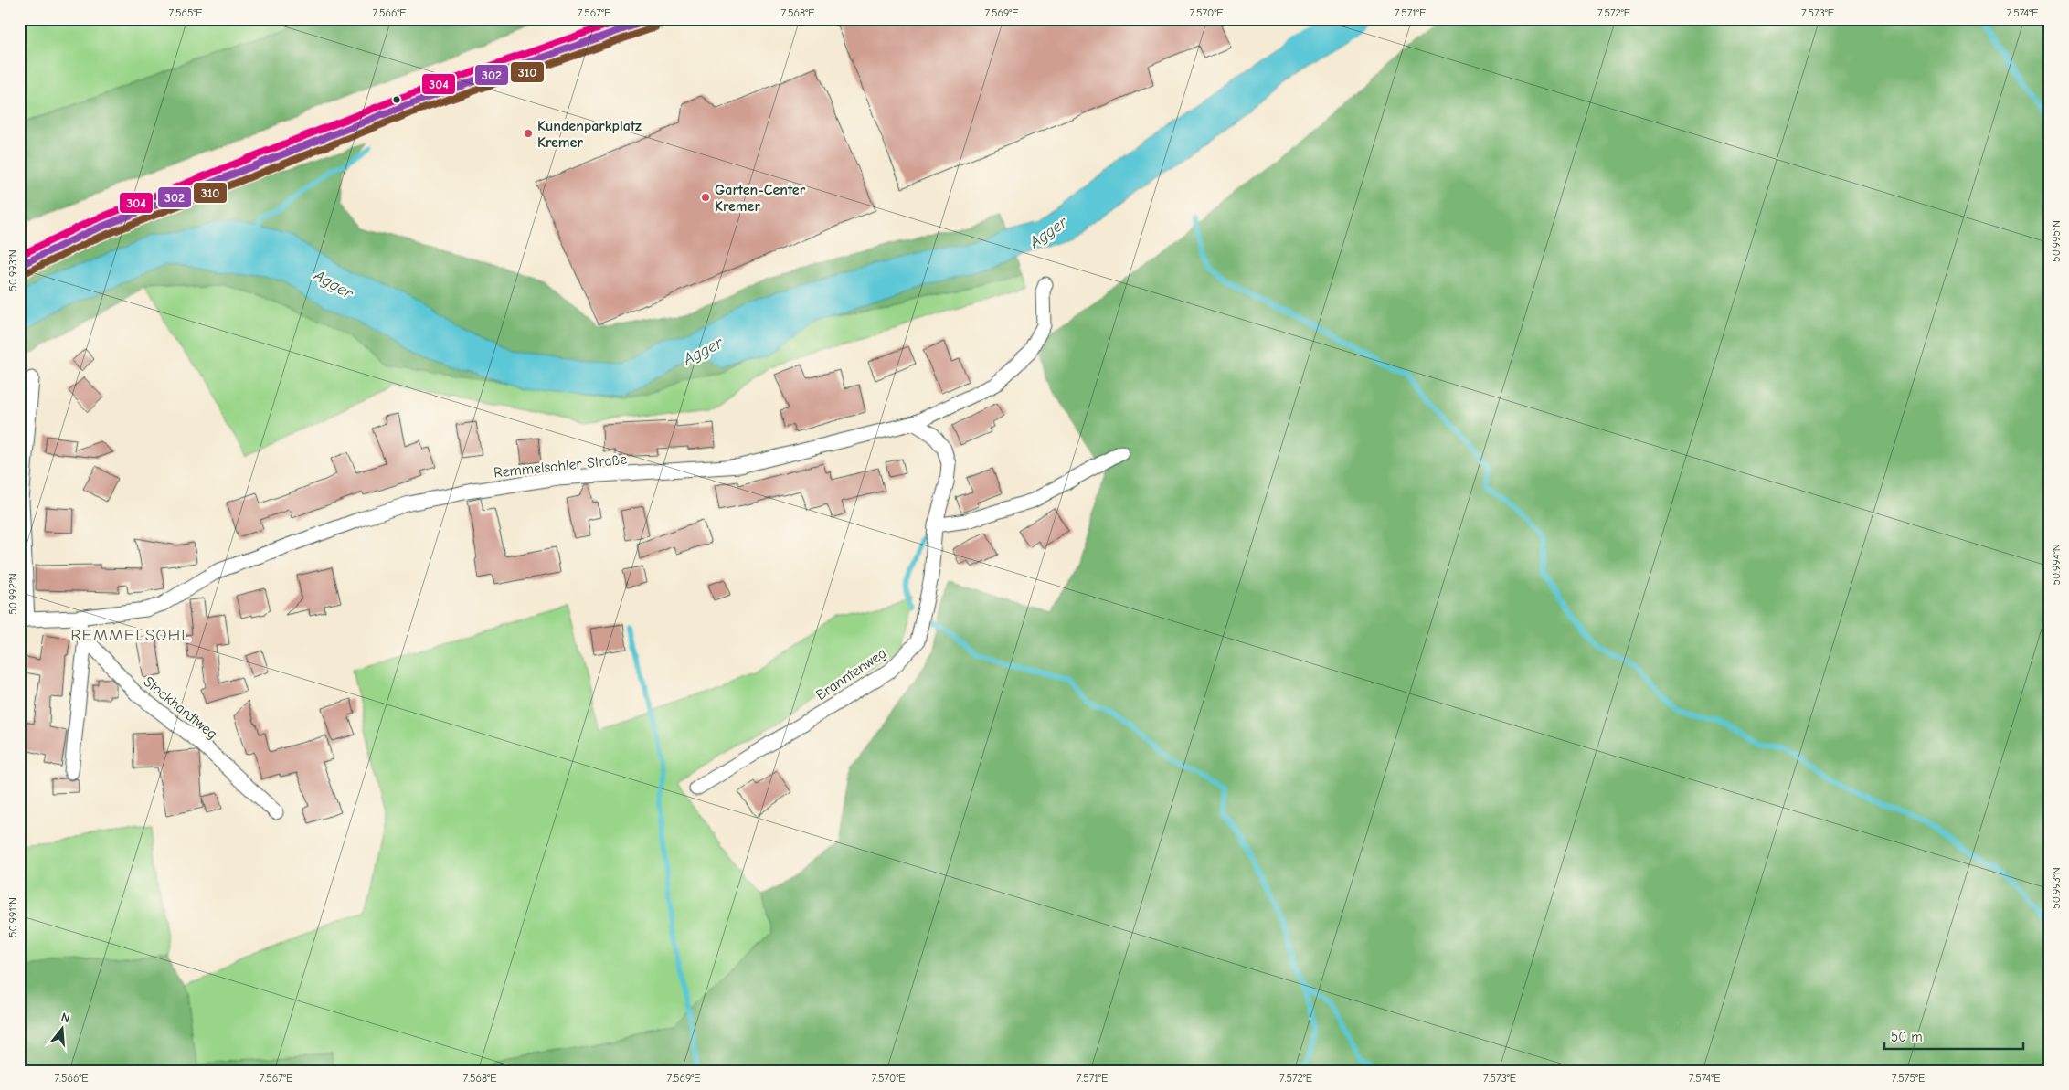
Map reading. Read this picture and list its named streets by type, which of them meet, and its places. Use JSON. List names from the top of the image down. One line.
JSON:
{"streets":{"street":["Remmelsohler Straße","Branntenweg","Stockhardtweg"]},"crossings":[["Remmelsohler Straße","Branntenweg"],["Remmelsohler Straße","Stockhardtweg"]],"districts":["REMMELSOHL"],"water":["Agger"],"places":["Kundenparkplatz Kremer","Garten-Center Kremer"],"lines":["transit line 302","transit line 304","transit line 310"],"scale_bar":"50 m","north":"top","coordinates":["7.565°E","7.566°E","7.567°E","7.568°E","7.569°E","7.570°E","7.571°E","7.572°E","7.573°E","7.574°E","50.995°N","50.993°N","50.994°N","50.992°N","50.991°N","7.575°E"]}
